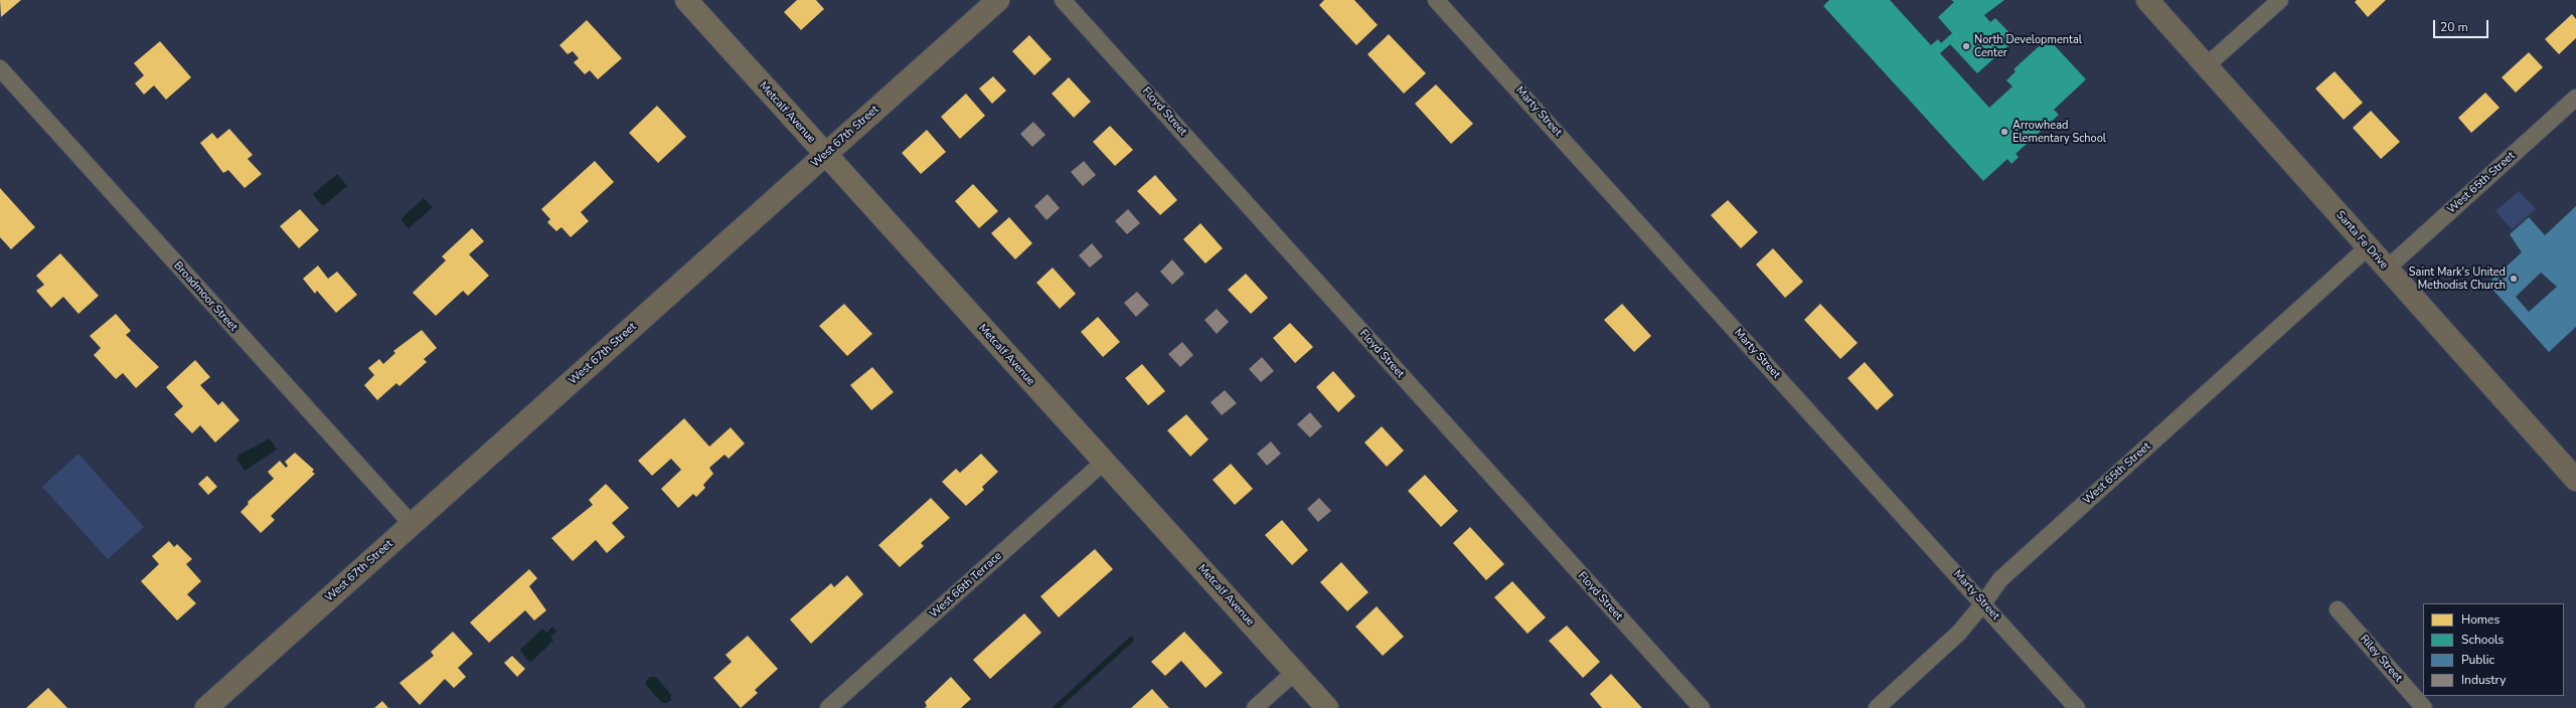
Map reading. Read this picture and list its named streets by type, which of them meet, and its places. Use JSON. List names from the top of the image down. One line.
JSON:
{"streets":{"main road":["Metcalf Avenue"],"street":["Floyd Street","Marty Street","West 67th Street","West 65th Street","Santa Fe Drive","Broadmoor Street","West 66th Terrace","Riley Street"]},"crossings":[["Marty Street","West 65th Street"],["Metcalf Avenue","West 67th Street"],["Metcalf Avenue","West 66th Terrace"],["West 67th Street","Broadmoor Street"],["West 65th Street","Santa Fe Drive"]],"places":["North Developmental Center","Arrowhead Elementary School","Saint Mark's United Methodist Church"],"legend":["Homes","Schools","Public","Industry"],"scale_bar":"20 m"}
